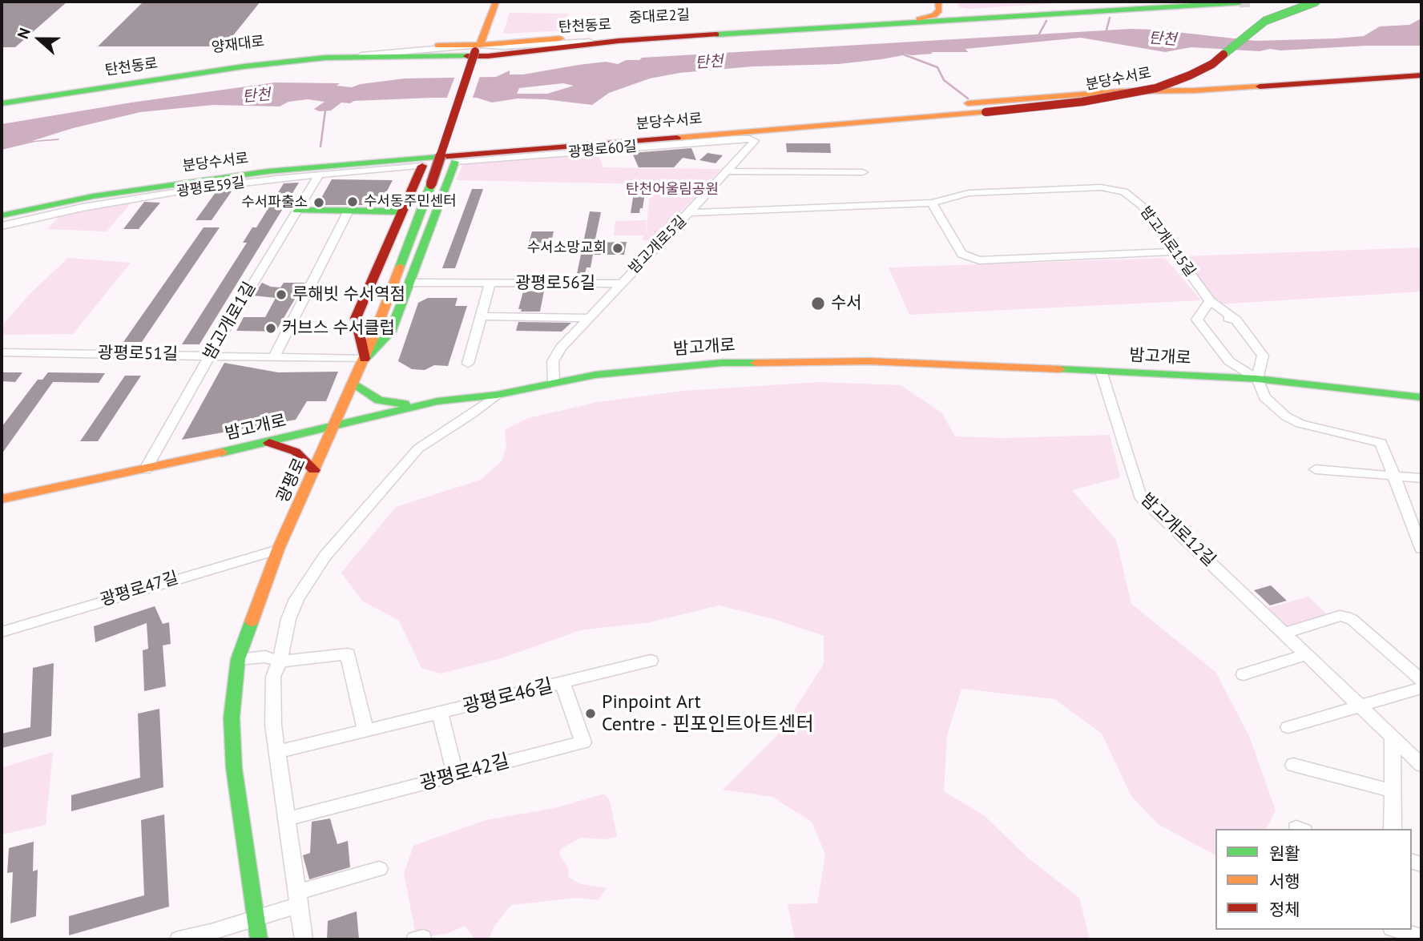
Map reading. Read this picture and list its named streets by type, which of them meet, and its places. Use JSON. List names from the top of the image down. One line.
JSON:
{"streets":{"main road":["중대로2길","탄천동로","양재대로","분당수서로","밤고개로","광평로"],"street":["광평로60길","광평로59길","밤고개로15길","밤고개로5길","광평로56길","밤고개로1길","광평로51길","밤고개로12길","광평로47길","광평로46길","광평로42길"]},"crossings":[["중대로2길","탄천동로"],["중대로2길","양재대로"],["중대로2길","광평로"],["탄천동로","양재대로"],["탄천동로","광평로"],["양재대로","광평로"],["광평로60길","밤고개로5길"],["광평로59길","밤고개로1길"],["밤고개로5길","광평로56길"],["밤고개로5길","밤고개로"],["밤고개로1길","밤고개로"],["밤고개로1길","광평로51길"],["밤고개로","광평로"],["밤고개로","밤고개로12길"],["광평로51길","광평로"],["광평로","광평로47길"],["광평로46길","광평로42길"]],"water":["탄천"],"parks":["탄천어울림공원"],"places":["수서동주민센터","수서파출소","수서소망교회","루해빗 수서역점","수서","커브스 수서클럽","Pinpoint Art Centre - 핀포인트아트센터"],"legend":["원활","서행","정체"],"north":"left"}
